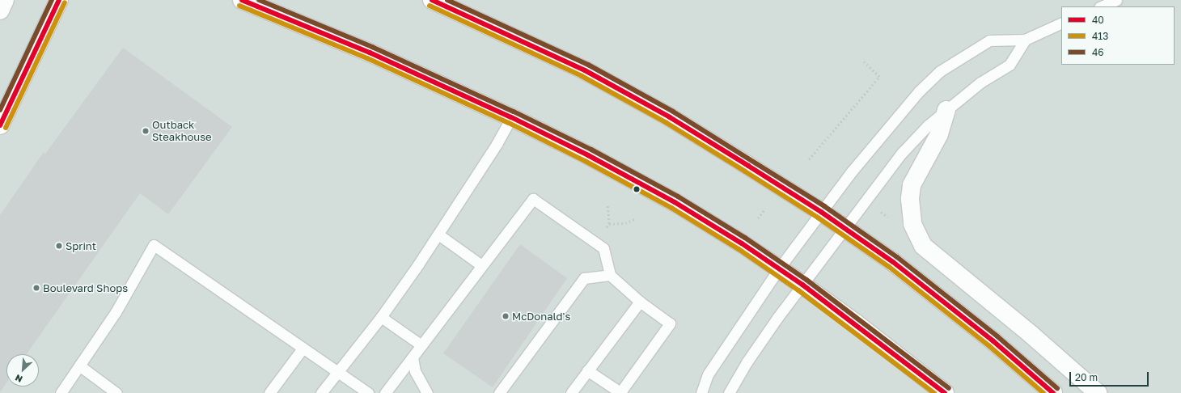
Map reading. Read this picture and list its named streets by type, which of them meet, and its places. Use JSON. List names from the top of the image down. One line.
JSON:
{"places":["Outback Steakhouse","Sprint","Boulevard Shops","McDonald's"],"lines":["transit line 40","transit line 46","transit line 413"],"legend":["40","413","46"],"scale_bar":"20 m","north":"bottom left"}
